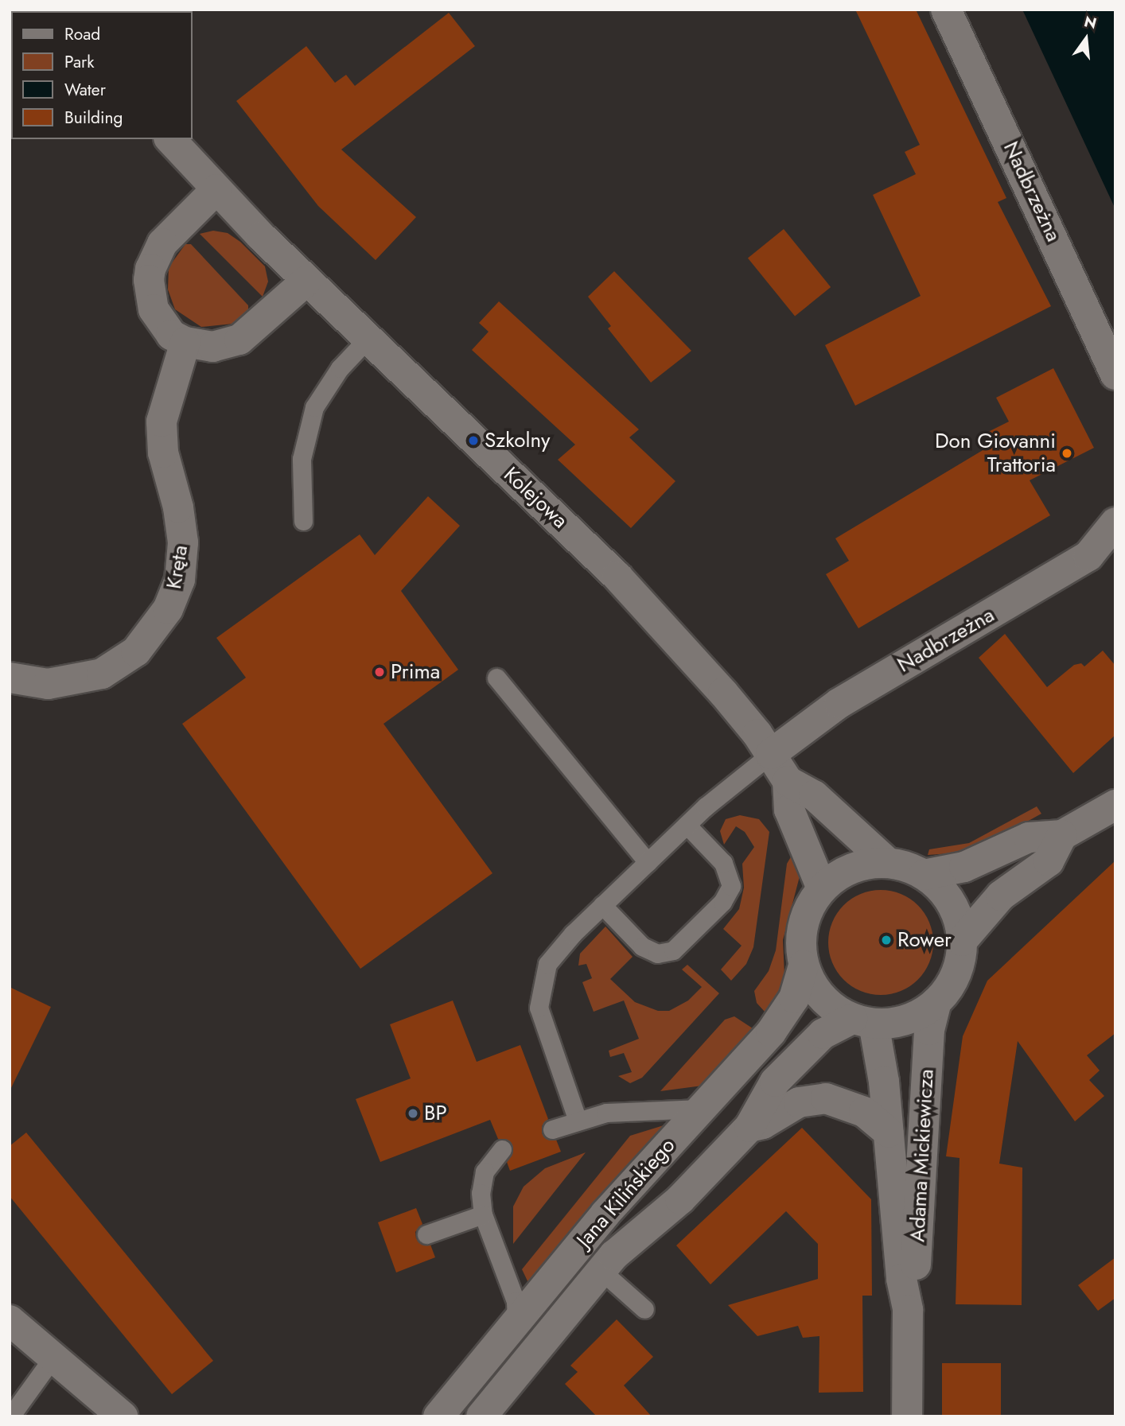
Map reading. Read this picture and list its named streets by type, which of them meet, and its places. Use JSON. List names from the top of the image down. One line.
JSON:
{"streets":{"street":["Nadbrzeżna","Kolejowa","Kręta","Adama Mickiewicza","Jana Kilińskiego"]},"crossings":[["Nadbrzeżna","Kolejowa"],["Kolejowa","Kręta"],["Kolejowa","Adama Mickiewicza"],["Kolejowa","Jana Kilińskiego"],["Adama Mickiewicza","Jana Kilińskiego"]],"places":["Szkolny","Don Giovanni Trattoria","Prima","Rower","BP"],"legend":["Road","Park","Water","Building"],"north":"top"}
